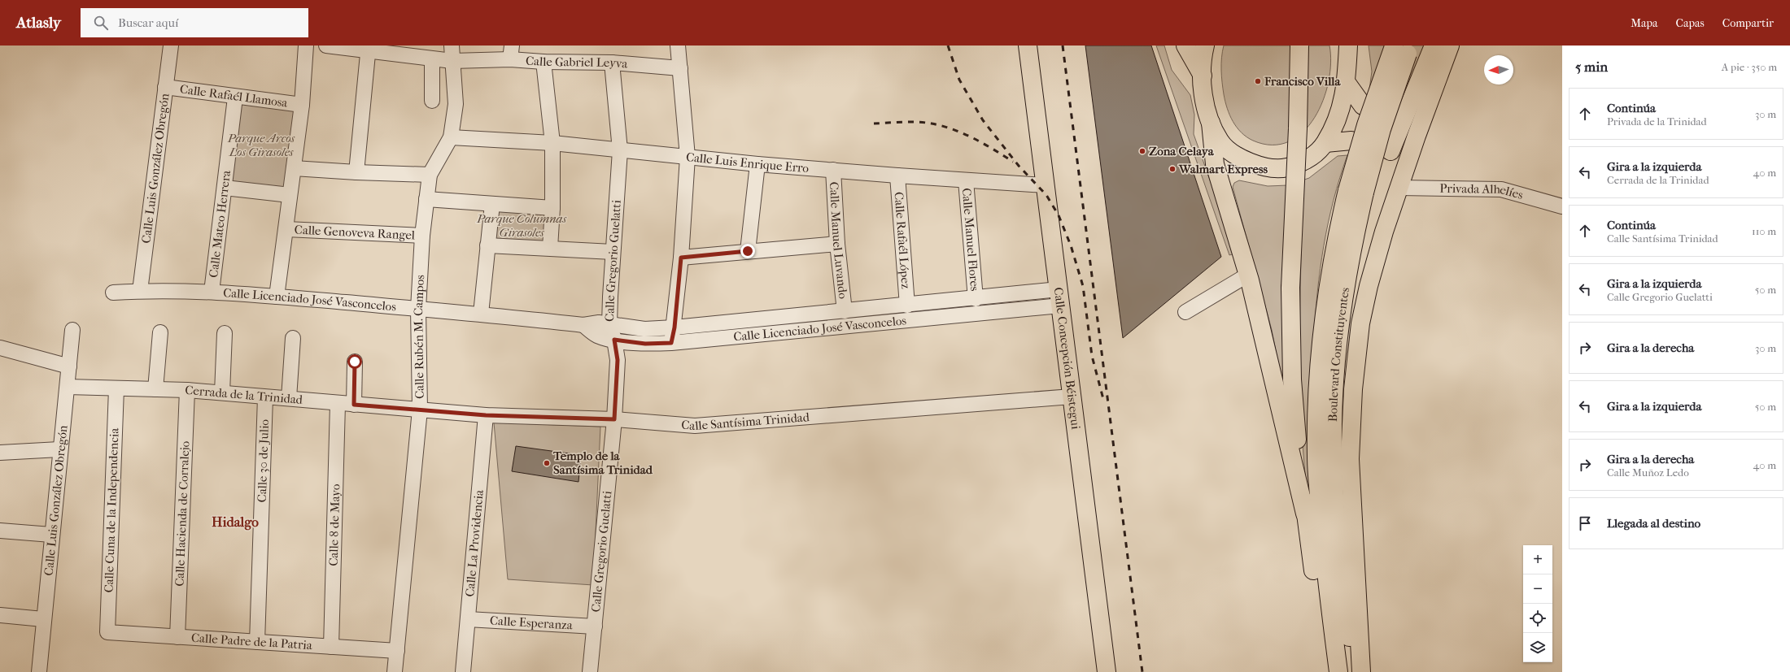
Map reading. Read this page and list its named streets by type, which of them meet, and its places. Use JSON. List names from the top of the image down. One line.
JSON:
{"streets":{"main road":["Boulevard Constituyentes","Calle Concepción Béistegui"],"street":["Calle Gabriel Leyva","Calle Rafaél Llamosa","Calle Luis Enrique Erro","Calle Luis González Obregón","Privada Alhelíes","Calle Mateo Herrera","Calle Genoveva Rangel","Calle Manuel Flores","Calle Manuel Luvando","Calle Rafaél López","Calle Gregorio Guelatti","Calle Licenciado José Vasconcelos","Calle Rubén M. Campos","Cerrada de la Trinidad","Calle Santísima Trinidad","Calle 30 de Julio","Calle Cuna de la Independencia","Calle Hacienda de Corralejo","Calle 8 de Mayo","Calle La Providencia","Calle Esperanza","Calle Padre de la Patria"]},"crossings":[["Calle Gabriel Leyva","Calle Gregorio Guelatti"],["Calle Gabriel Leyva","Calle Rubén M. Campos"],["Calle Rafaél Llamosa","Calle Luis González Obregón"],["Calle Rafaél Llamosa","Calle Mateo Herrera"],["Calle Luis Enrique Erro","Calle Manuel Flores"],["Calle Luis Enrique Erro","Calle Manuel Luvando"],["Calle Luis Enrique Erro","Calle Rafaél López"],["Calle Luis Enrique Erro","Calle Gregorio Guelatti"],["Calle Luis Enrique Erro","Calle Rubén M. Campos"],["Calle Luis Enrique Erro","Calle Concepción Béistegui"],["Calle Luis González Obregón","Calle Licenciado José Vasconcelos"],["Calle Luis González Obregón","Cerrada de la Trinidad"],["Calle Mateo Herrera","Calle Licenciado José Vasconcelos"],["Calle Genoveva Rangel","Calle Rubén M. Campos"],["Calle Manuel Flores","Calle Licenciado José Vasconcelos"],["Calle Manuel Luvando","Calle Licenciado José Vasconcelos"],["Calle Rafaél López","Calle Licenciado José Vasconcelos"],["Calle Gregorio Guelatti","Calle Licenciado José Vasconcelos"],["Calle Gregorio Guelatti","Calle Santísima Trinidad"],["Calle Gregorio Guelatti","Calle Esperanza"],["Calle Licenciado José Vasconcelos","Calle Rubén M. Campos"],["Calle Licenciado José Vasconcelos","Calle Concepción Béistegui"],["Calle Rubén M. Campos","Cerrada de la Trinidad"],["Calle Rubén M. Campos","Calle Santísima Trinidad"],["Calle Rubén M. Campos","Calle Padre de la Patria"],["Calle Concepción Béistegui","Calle Santísima Trinidad"],["Cerrada de la Trinidad","Calle Santísima Trinidad"],["Cerrada de la Trinidad","Calle 30 de Julio"],["Cerrada de la Trinidad","Calle Cuna de la Independencia"],["Cerrada de la Trinidad","Calle Hacienda de Corralejo"],["Cerrada de la Trinidad","Calle 8 de Mayo"],["Calle Santísima Trinidad","Calle La Providencia"],["Calle 30 de Julio","Calle Padre de la Patria"],["Calle Cuna de la Independencia","Calle Padre de la Patria"],["Calle Hacienda de Corralejo","Calle Padre de la Patria"],["Calle 8 de Mayo","Calle Padre de la Patria"],["Calle La Providencia","Calle Esperanza"]],"districts":["Hidalgo"],"parks":["Parque Arcos Los Girasoles","Parque Columnas Girasoles"],"places":["Francisco Villa","Zona Celaya","Walmart Express","Templo de la Santísima Trinidad"],"north":"left","page":{"header":"Atlasly","search":"Buscar aquí","nav":["Mapa","Capas","Compartir"],"heading":["5 min","A pie · 350 m"],"list":[["Continúa","Privada de la Trinidad","30 m"],["Gira a la izquierda","Cerrada de la Trinidad","40 m"],["Continúa","Calle Santísima Trinidad","110 m"],["Gira a la izquierda","Calle Gregorio Guelatti","50 m"],["Gira a la derecha","30 m"],["Gira a la izquierda","50 m"],["Gira a la derecha","Calle Muñoz Ledo","40 m"],"Llegada al destino"],"map_buttons":["+","−"]}}
